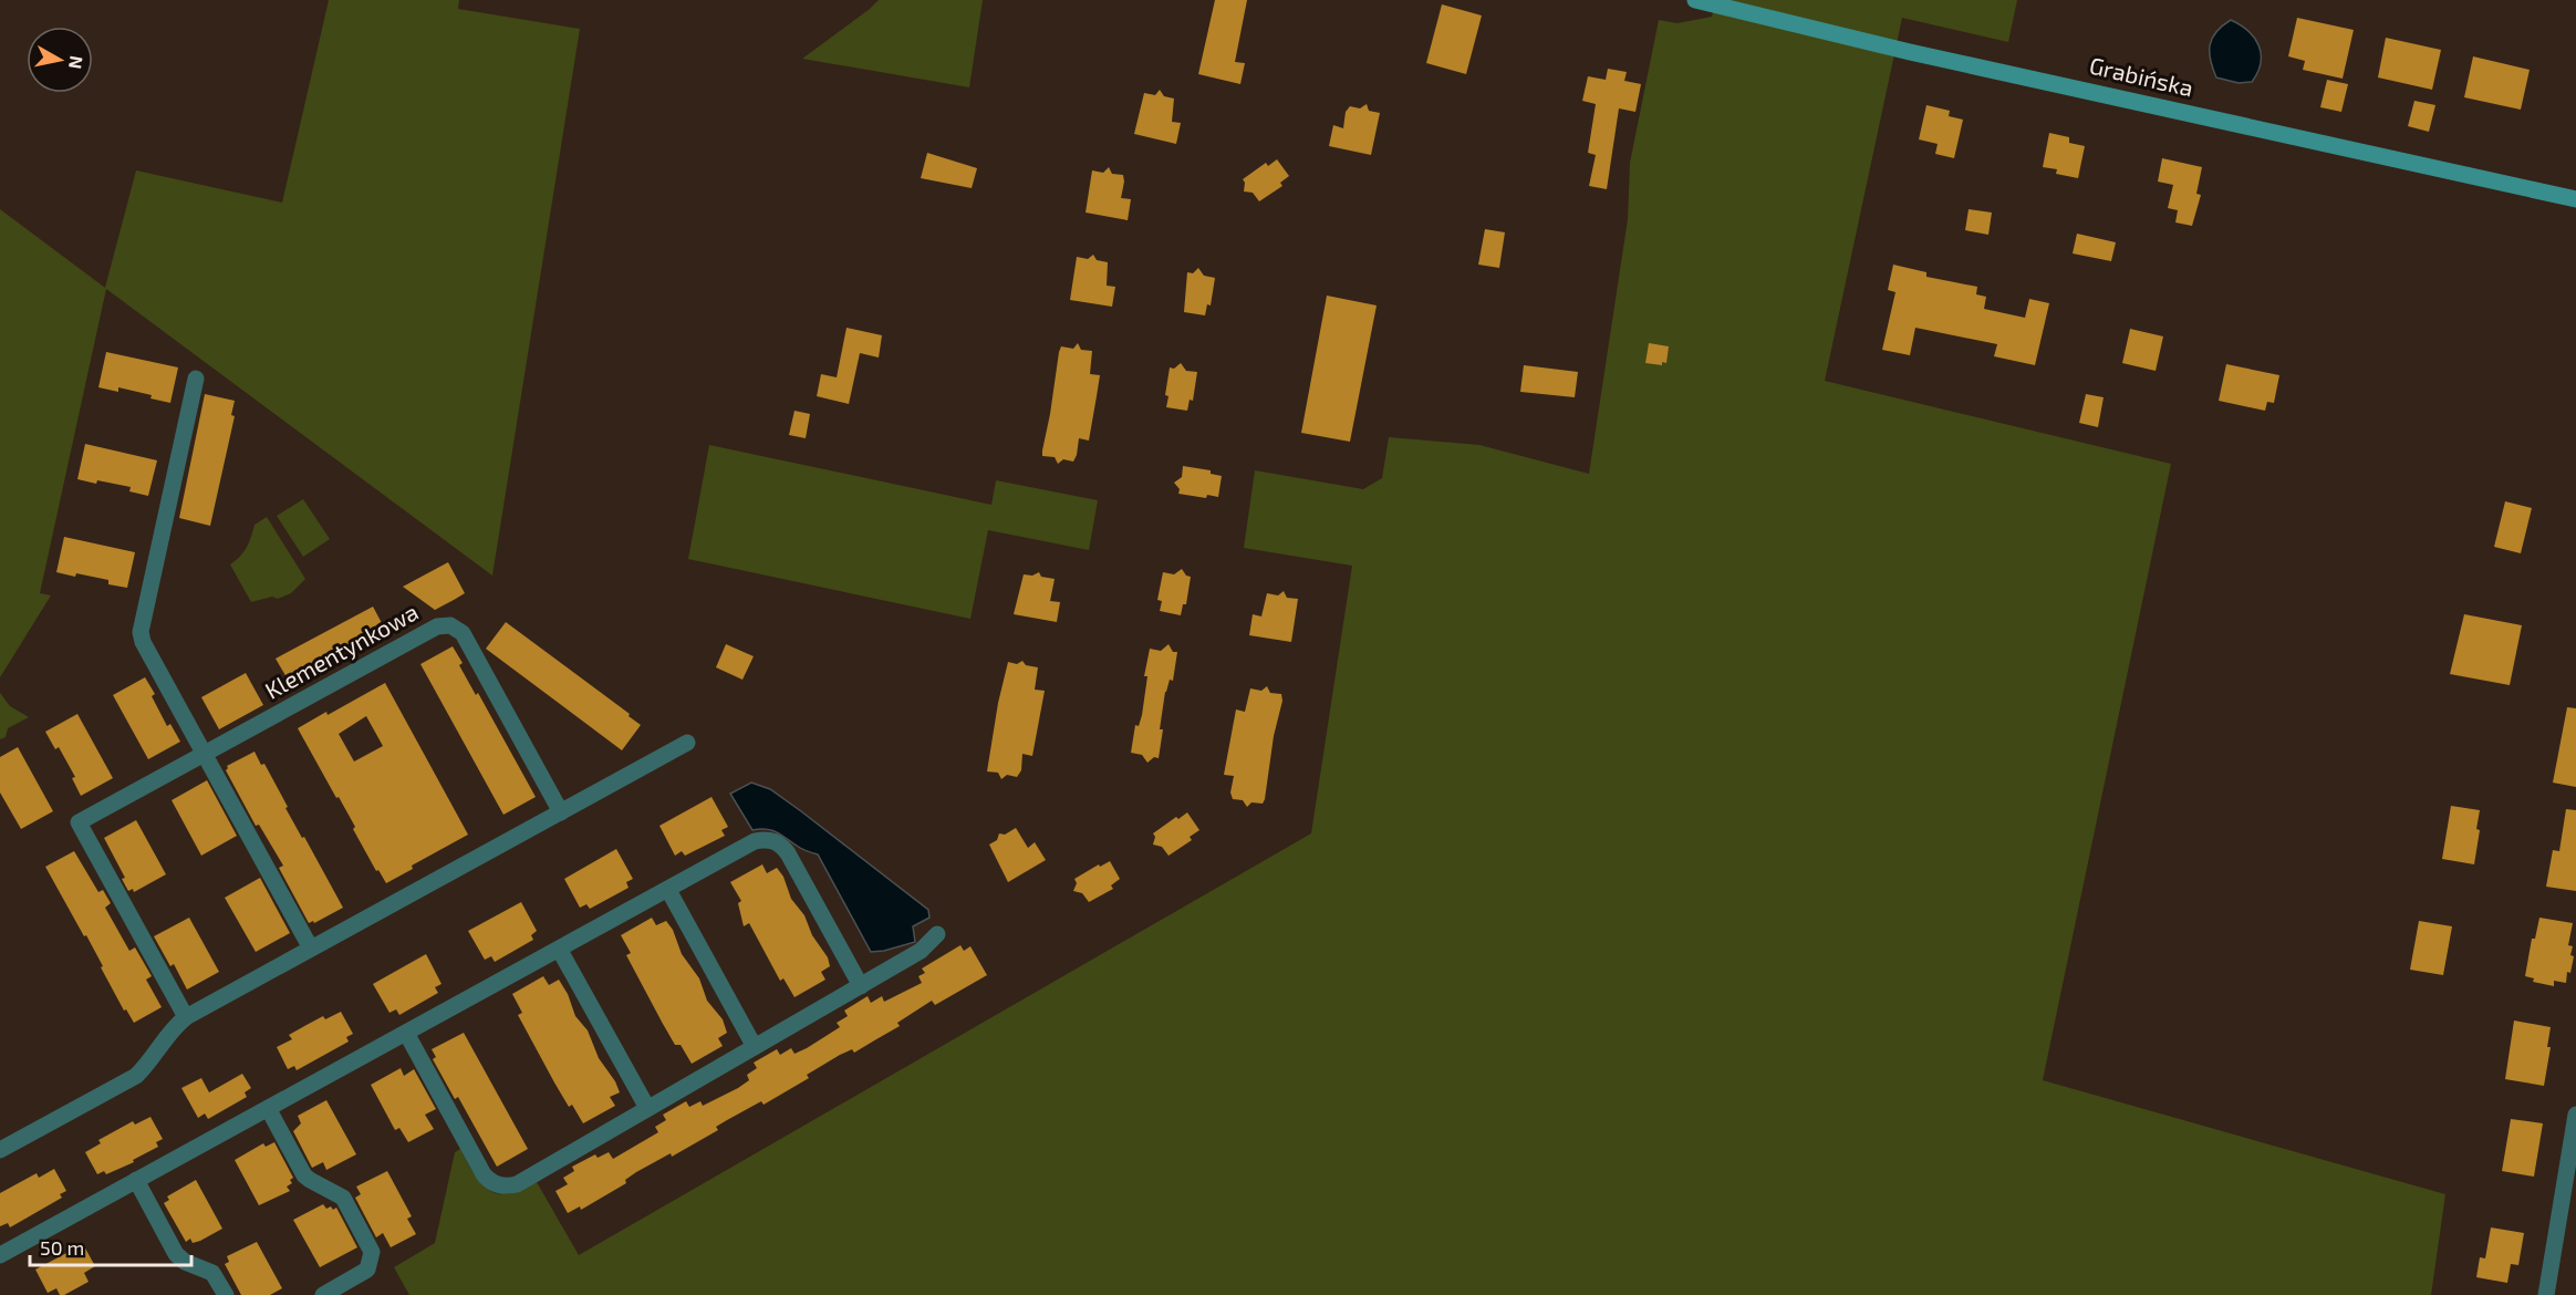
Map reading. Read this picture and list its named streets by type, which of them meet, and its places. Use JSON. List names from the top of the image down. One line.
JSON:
{"streets":{"street":["Grabińska","Klementynkowa"]},"scale_bar":"50 m","north":"right"}
